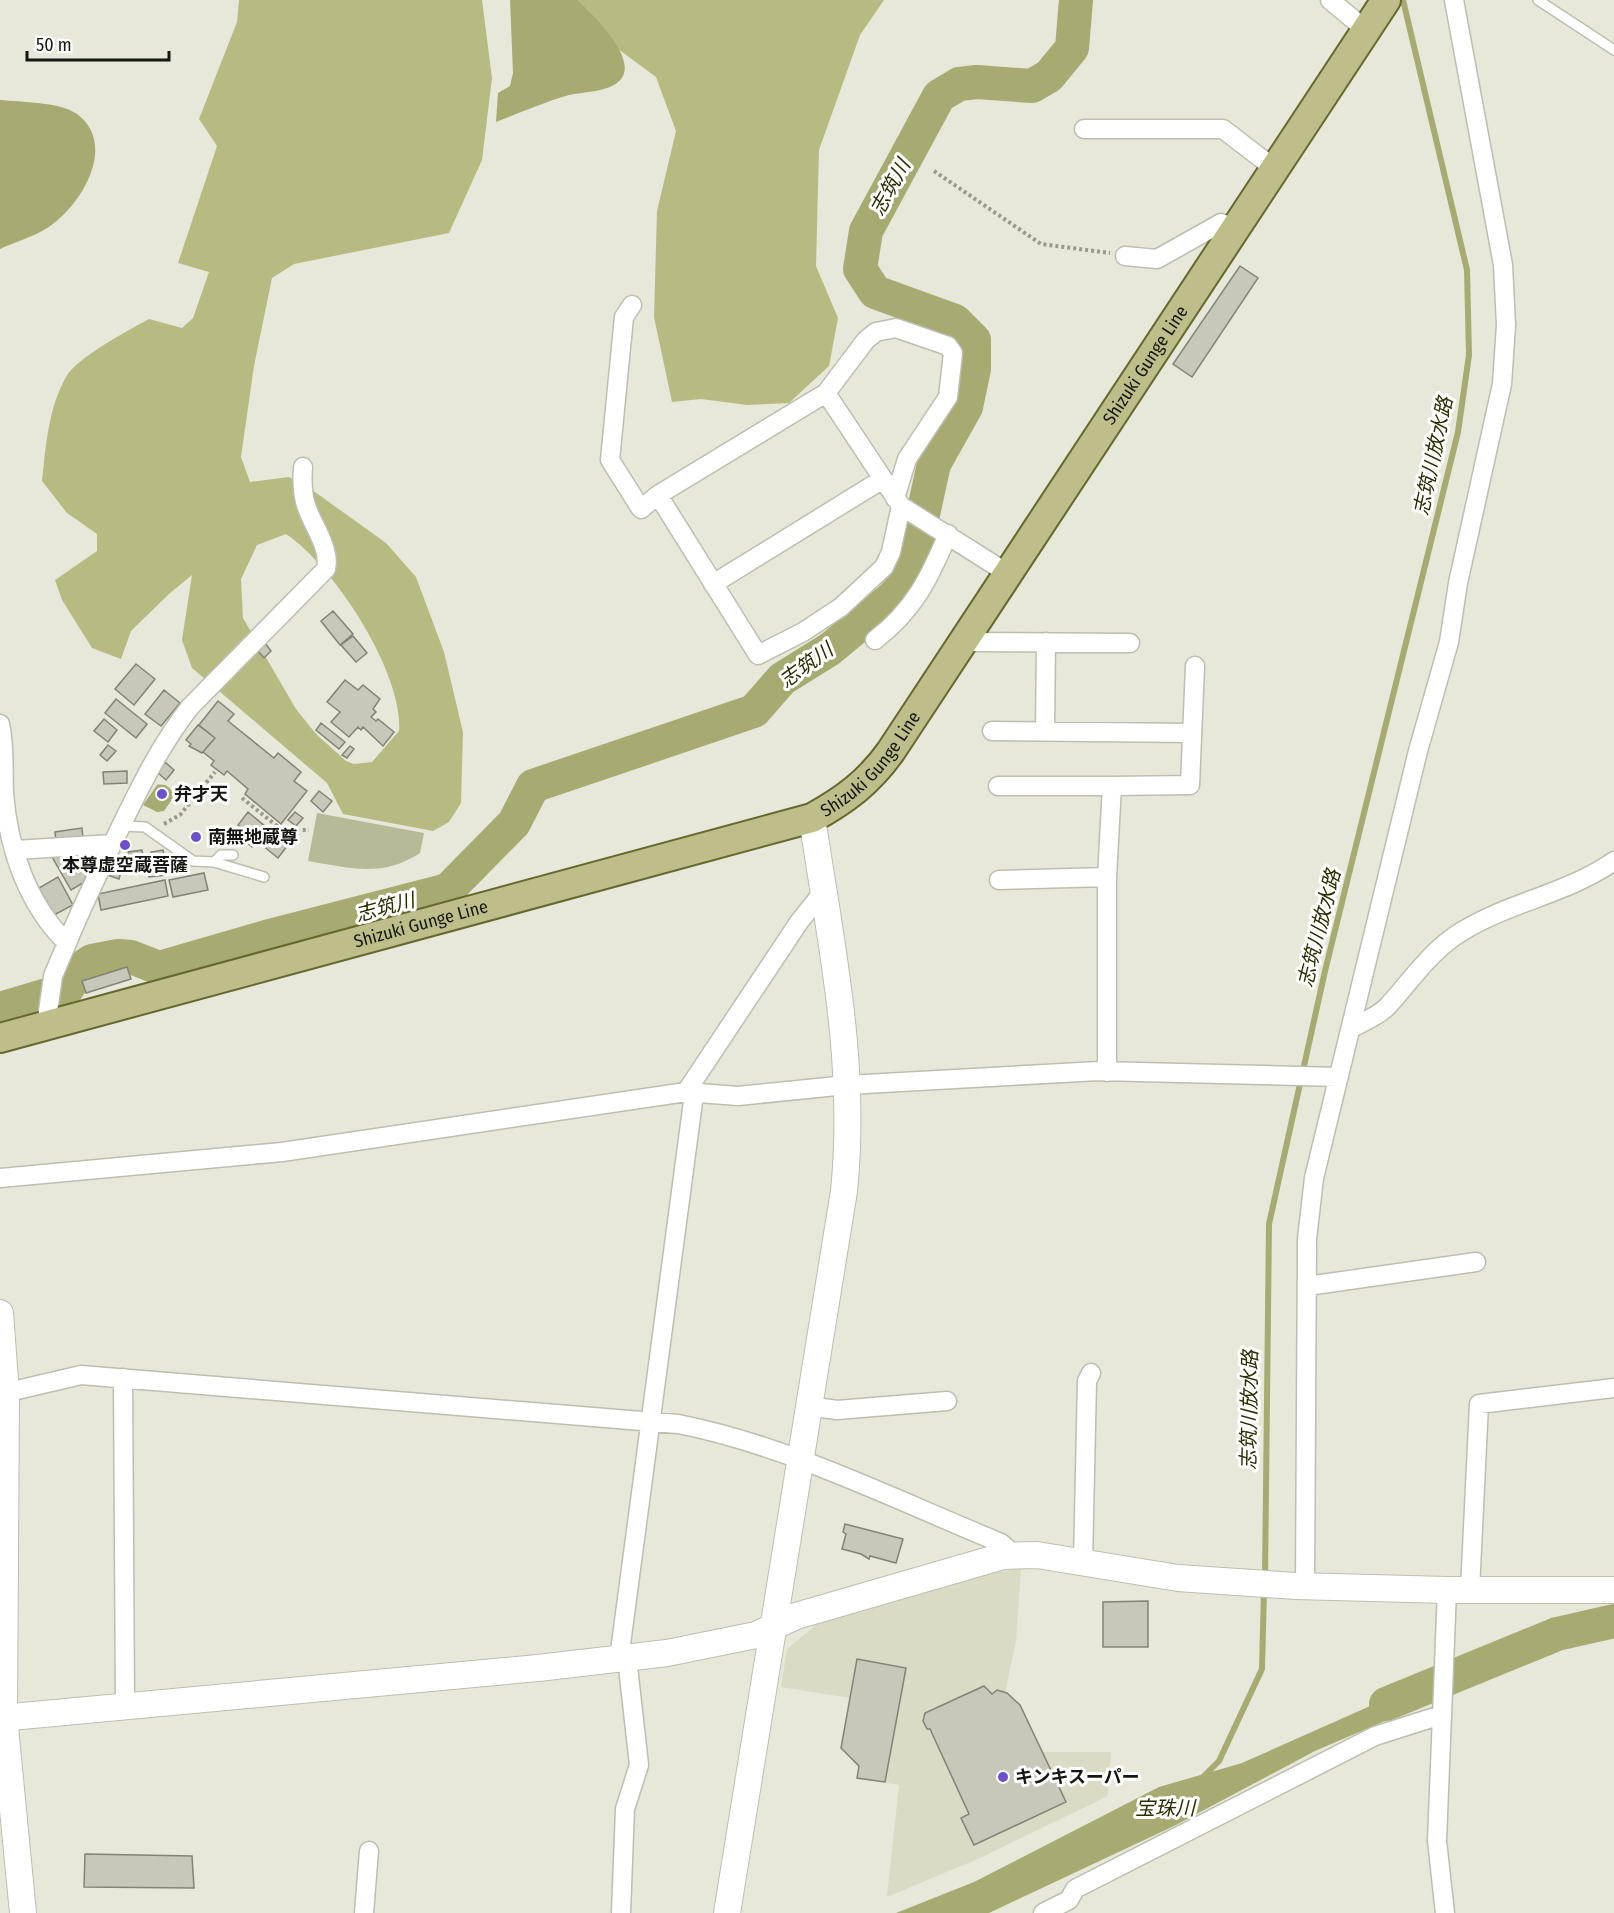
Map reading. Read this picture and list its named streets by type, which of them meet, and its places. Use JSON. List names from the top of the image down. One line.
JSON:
{"streets":{"main road":["Shizuki Gunge Line"]},"water":["志筑川","志筑川放水路","宝珠川"],"places":["弁才天","南無地蔵尊","本尊虚空蔵菩薩","キンキスーパー"],"scale_bar":"50 m"}
